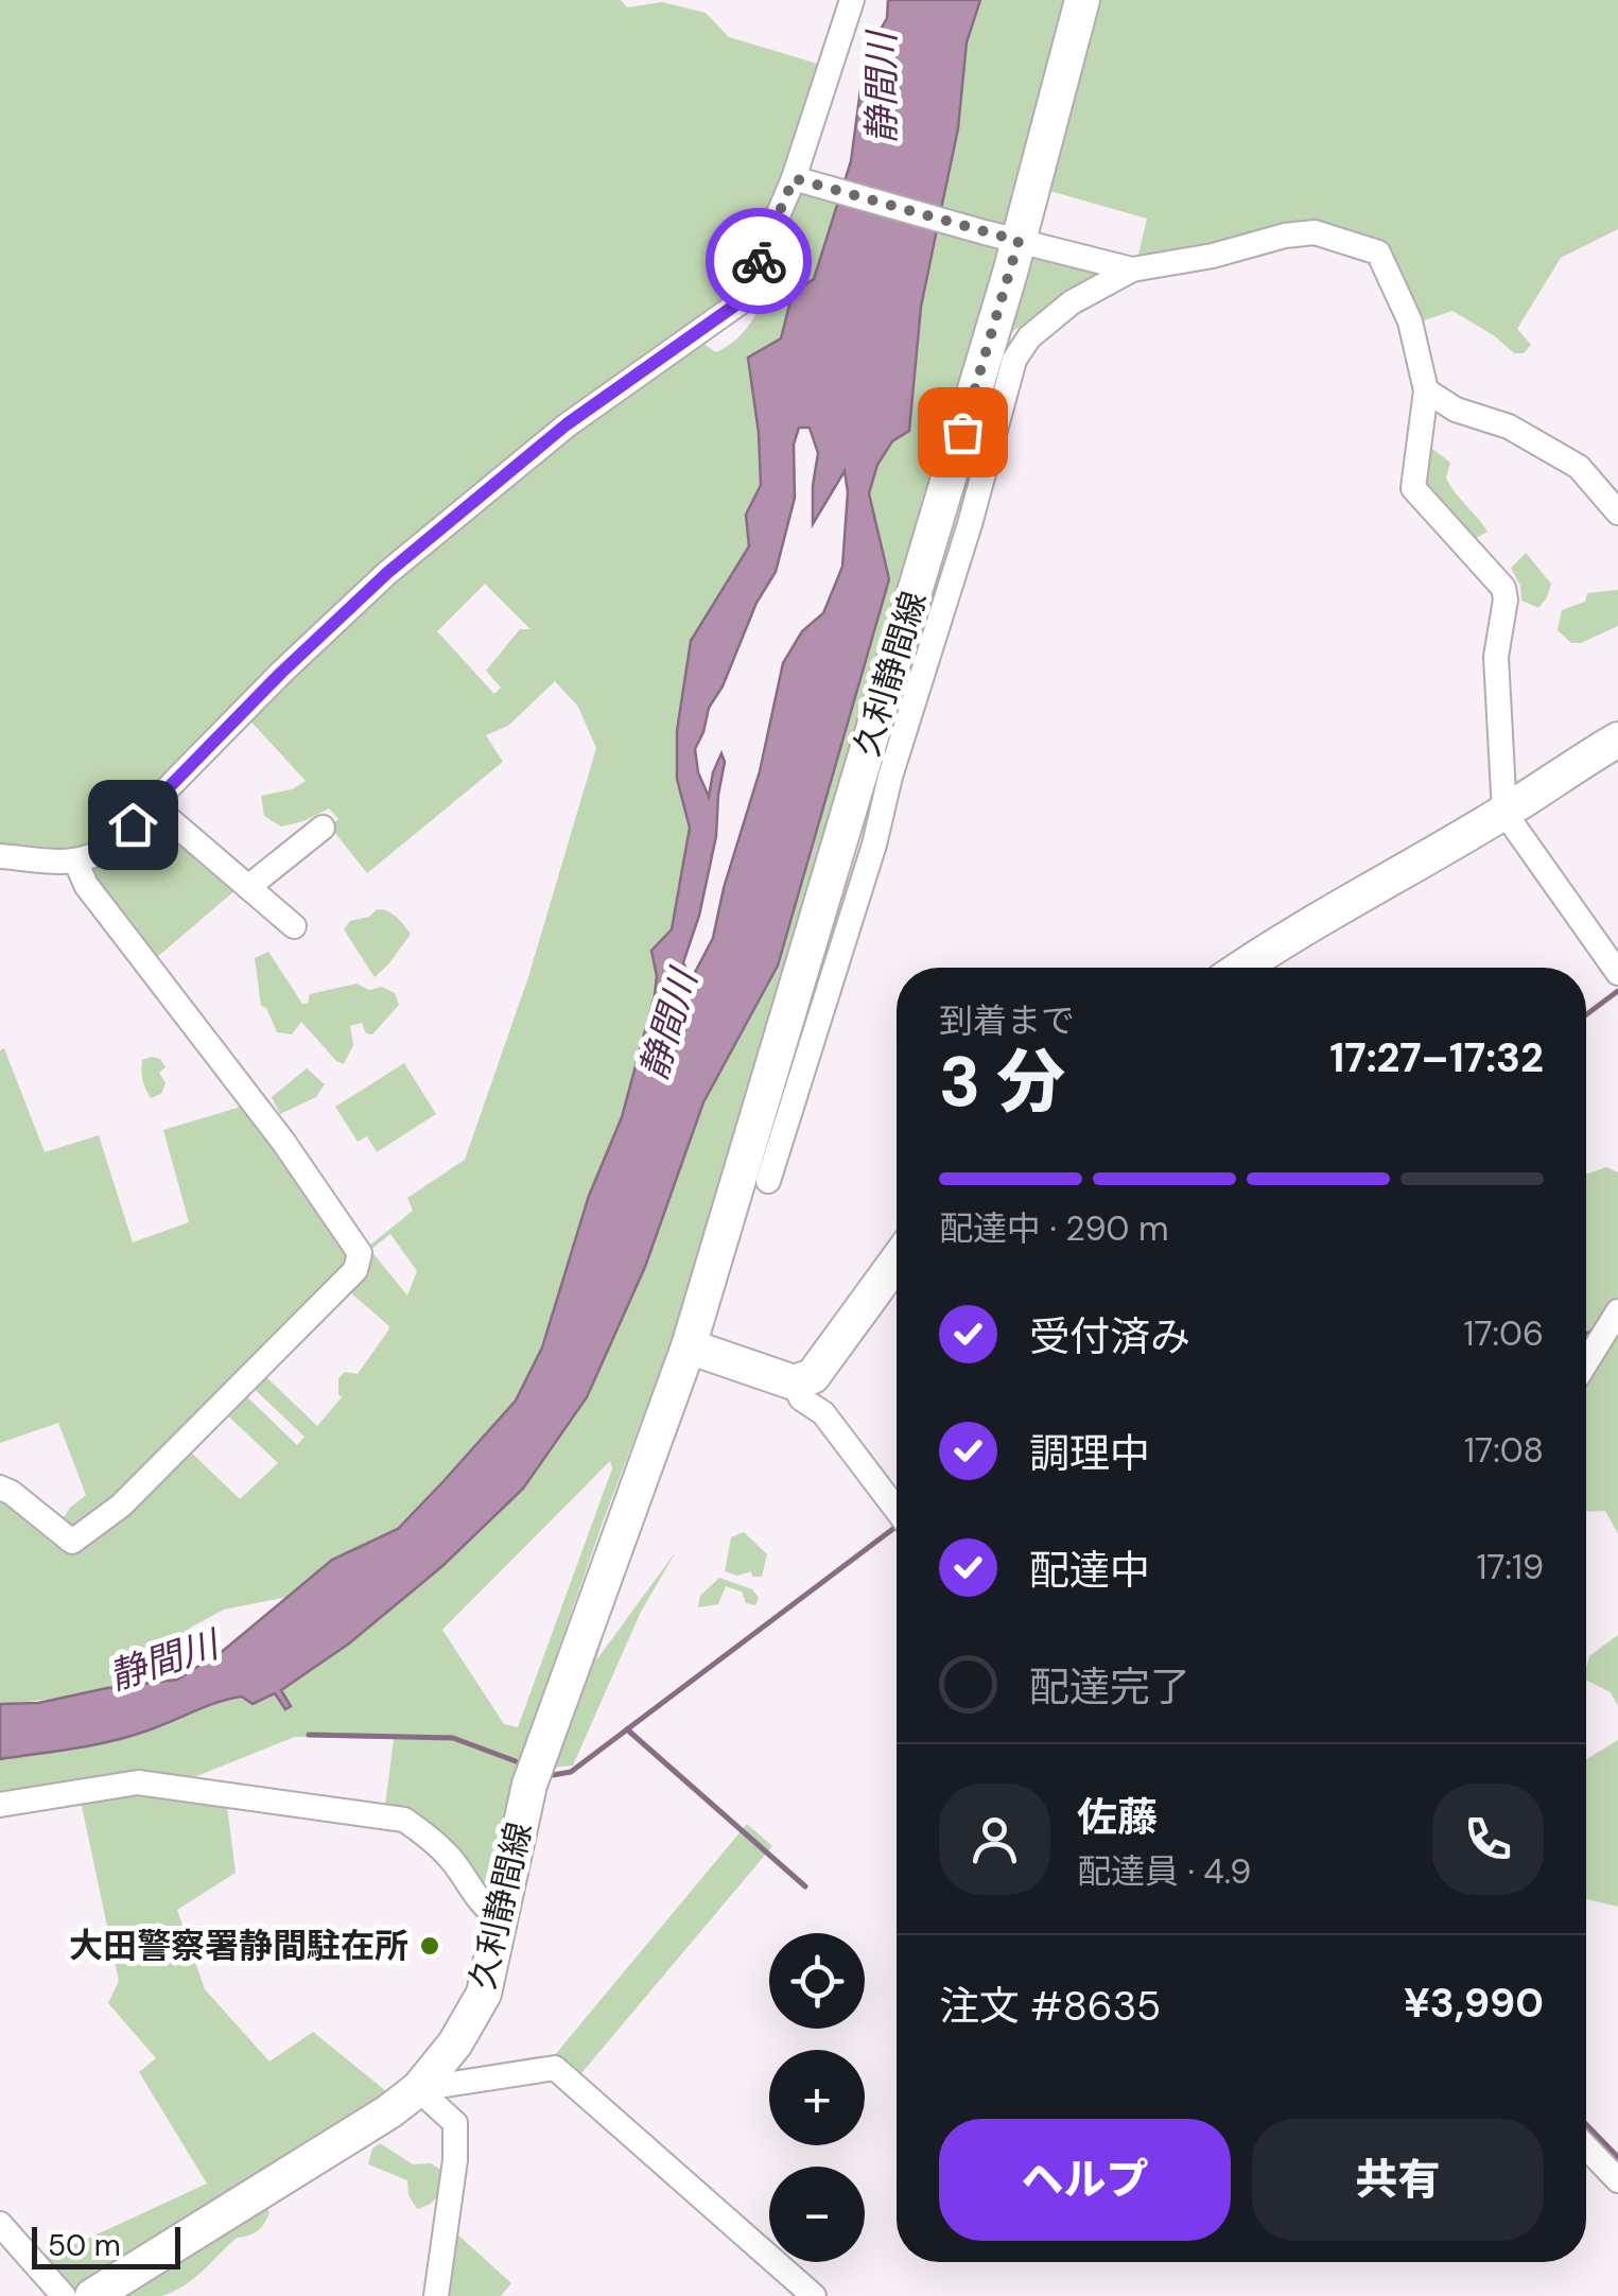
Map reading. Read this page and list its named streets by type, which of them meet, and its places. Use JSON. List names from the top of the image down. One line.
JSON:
{"streets":{"main road":["久利静間線"]},"water":["静間川"],"places":["大田警察署静間駐在所"],"scale_bar":"50 m","page":{"heading":["3 分","到着まで","17:27–17:32"],"panel":["佐藤","配達員 · 4.9","注文 #8635","¥3,990"],"bar":"配達中 · 290 m","list":[["受付済み","17:06"],["調理中","17:08"],["配達中","17:19"],"配達完了"],"map_buttons":["+","−"],"buttons":["ヘルプ","共有"],"scale":"50 m"}}
